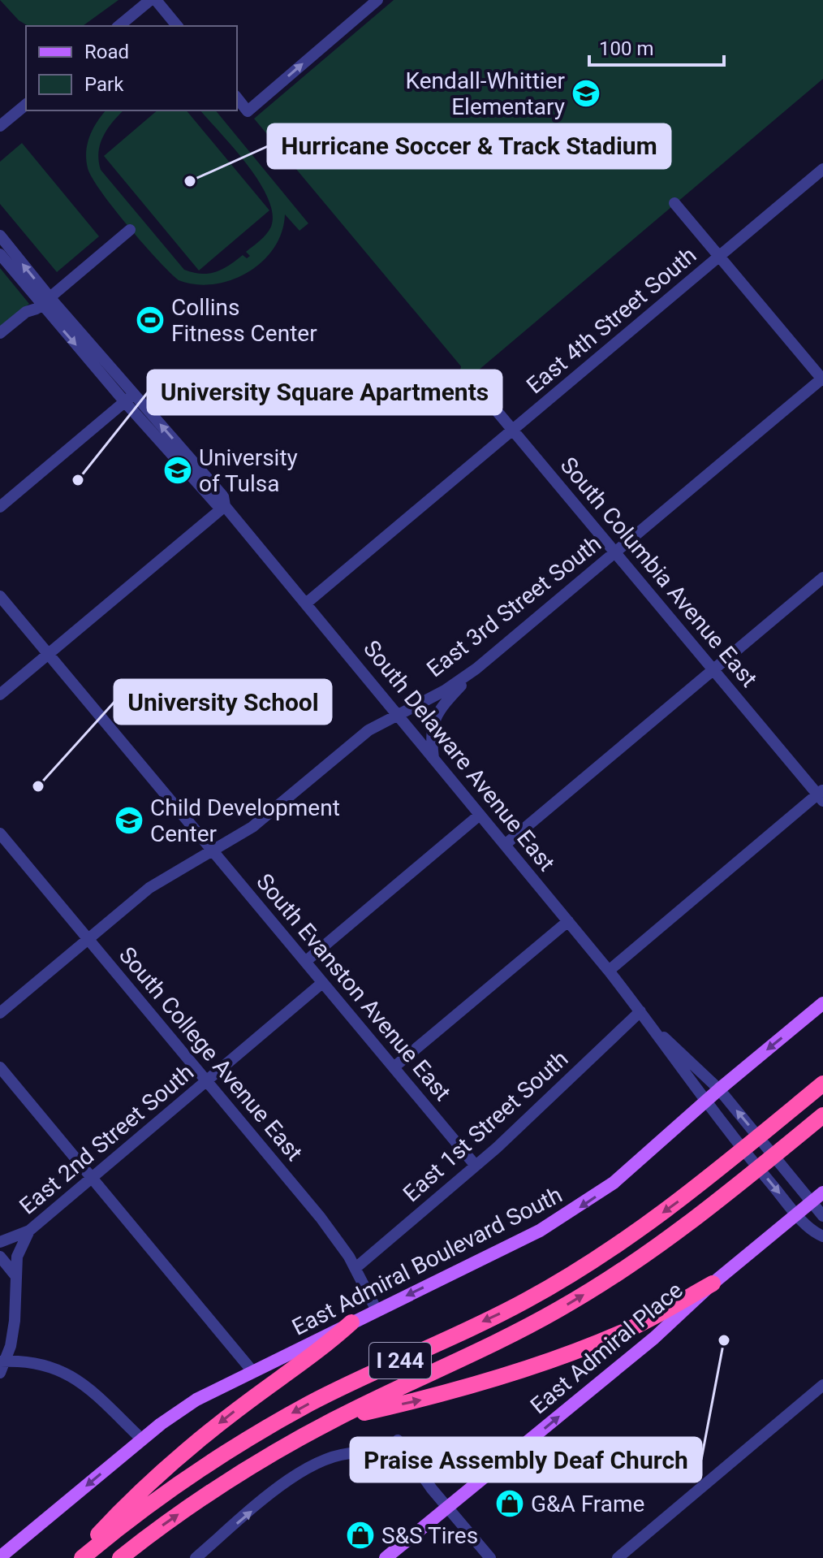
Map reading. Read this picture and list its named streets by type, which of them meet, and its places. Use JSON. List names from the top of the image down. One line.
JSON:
{"streets":{"highway":["I 244"],"main road":["East Admiral Boulevard South","East Admiral Place"],"street":["East 4th Street South","South Columbia Avenue East","East 3rd Street South","South Delaware Avenue East","South Evanston Avenue East","South College Avenue East","East 1st Street South","East 2nd Street South"]},"crossings":[["East 4th Street South","South Columbia Avenue East"],["East 4th Street South","South Delaware Avenue East"],["South Columbia Avenue East","East 3rd Street South"],["East 3rd Street South","South Delaware Avenue East"],["East 3rd Street South","South Evanston Avenue East"],["East 3rd Street South","South College Avenue East"],["South Delaware Avenue East","East 1st Street South"],["South Delaware Avenue East","East Admiral Boulevard South"],["South Delaware Avenue East","East Admiral Place"],["South Evanston Avenue East","East 1st Street South"],["South Evanston Avenue East","East 2nd Street South"],["South College Avenue East","East 1st Street South"],["South College Avenue East","East 2nd Street South"],["South College Avenue East","East Admiral Boulevard South"]],"one_way":["East Admiral Boulevard South","East Admiral Place"],"places":{"school or university":["Kendall-Whittier Elementary","University of Tulsa","Child Development Center"],"other":["Hurricane Soccer & Track Stadium","University Square Apartments","University School","Praise Assembly Deaf Church"],"sports":["Collins Fitness Center"],"shop":["G&A Frame","S&S Tires"]},"legend":["Road","Park"],"scale_bar":"100 m"}
